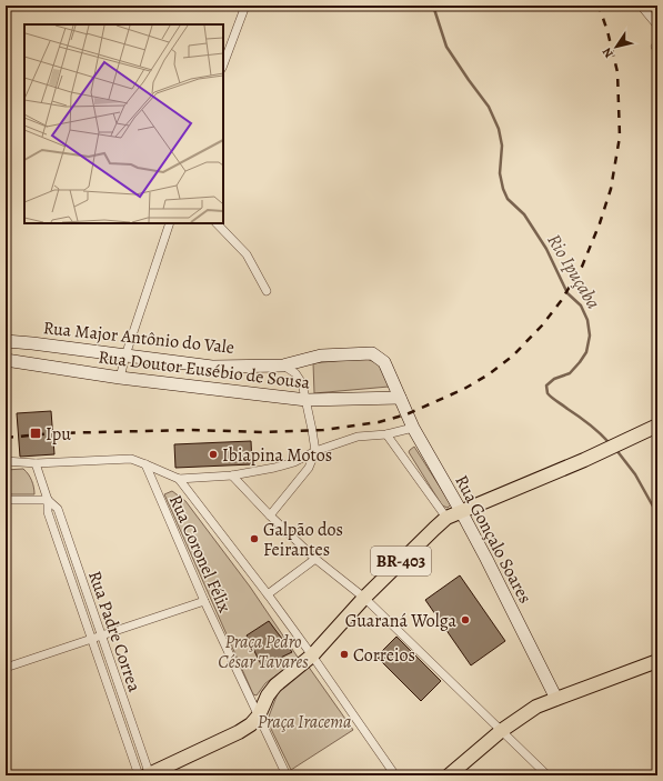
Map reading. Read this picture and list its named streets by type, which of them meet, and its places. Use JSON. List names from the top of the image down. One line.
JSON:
{"streets":{"main road":["BR-403"],"street":["Rua Major Antônio do Vale","Rua Doutor Eusébio de Sousa","Rua Gonçalo Soares","Rua Coronel Félix","Rua Padre Correa"]},"crossings":[["Rua Major Antônio do Vale","Rua Doutor Eusébio de Sousa"],["Rua Major Antônio do Vale","Rua Gonçalo Soares"],["Rua Doutor Eusébio de Sousa","Rua Gonçalo Soares"],["Rua Gonçalo Soares","BR-403"],["Rua Coronel Félix","BR-403"],["BR-403","Rua Padre Correa"]],"water":["Rio Ipuçaba"],"parks":["Praça Pedro César Tavares","Praça Iracema"],"places":{"transit":["Ipu"],"other":["Ibiapina Motos","Galpão dos Feirantes","Guaraná Wolga","Correios"]},"north":"bottom left"}
